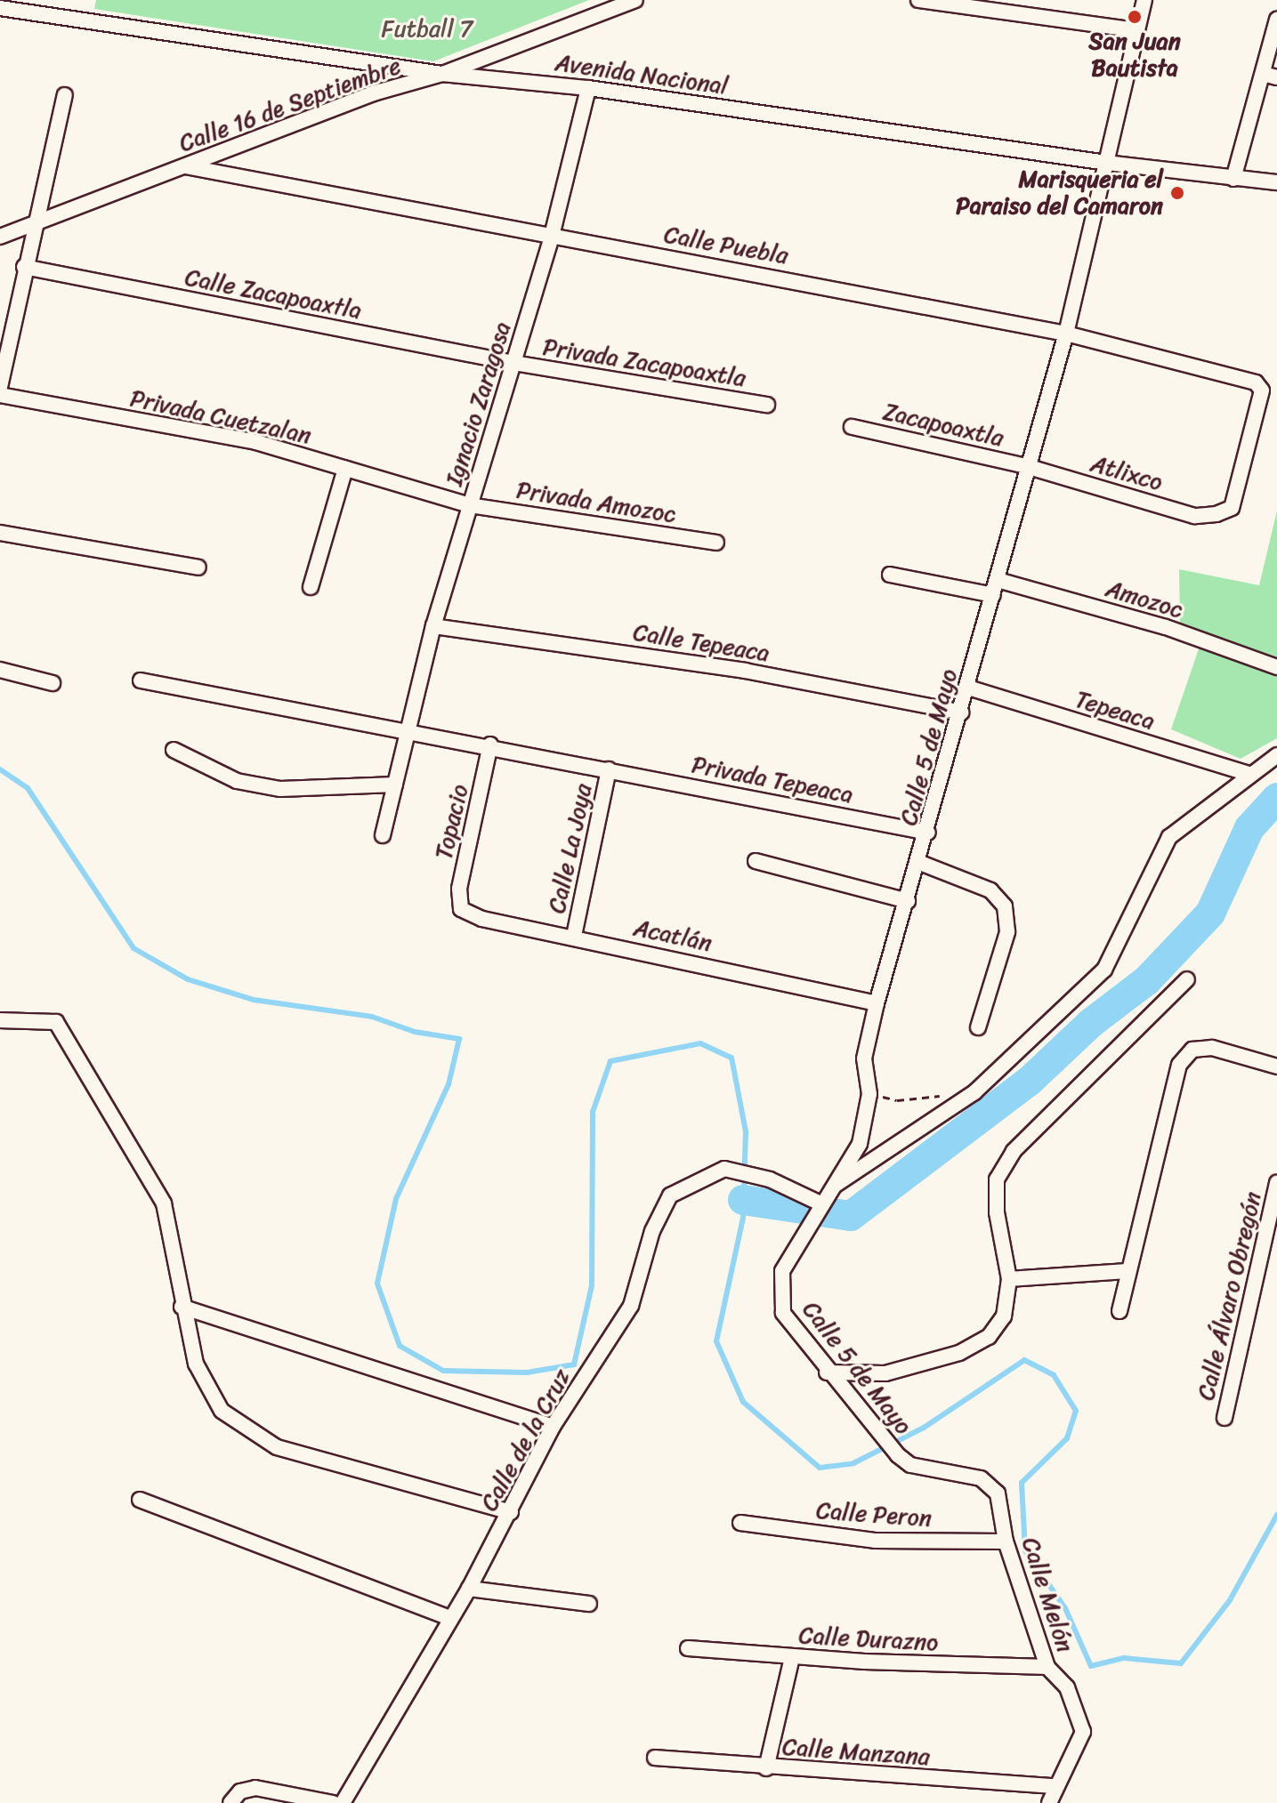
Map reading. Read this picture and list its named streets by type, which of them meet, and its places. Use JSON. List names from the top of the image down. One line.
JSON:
{"streets":{"street":["Avenida Nacional","Calle 16 de Septiembre","Calle Puebla","Calle Zacapoaxtla","Privada Zacapoaxtla","Ignacio Zaragosa","Privada Cuetzalan","Zacapoaxtla","Atlixco","Privada Amozoc","Amozoc","Calle Tepeaca","Tepeaca","Calle 5 de Mayo","Privada Tepeaca","Topacio","Calle La Joya","Acatlán","Calle Álvaro Obregón","Calle de la Cruz","Calle Peron","Calle Melón","Calle Durazno","Calle Manzana"]},"crossings":[["Avenida Nacional","Calle 16 de Septiembre"],["Avenida Nacional","Ignacio Zaragosa"],["Avenida Nacional","Calle 5 de Mayo"],["Calle 16 de Septiembre","Calle Puebla"],["Calle Puebla","Ignacio Zaragosa"],["Calle Puebla","Atlixco"],["Calle Puebla","Calle 5 de Mayo"],["Calle Zacapoaxtla","Privada Zacapoaxtla"],["Calle Zacapoaxtla","Ignacio Zaragosa"],["Privada Zacapoaxtla","Ignacio Zaragosa"],["Ignacio Zaragosa","Privada Cuetzalan"],["Ignacio Zaragosa","Privada Amozoc"],["Ignacio Zaragosa","Calle Tepeaca"],["Privada Cuetzalan","Privada Amozoc"],["Zacapoaxtla","Atlixco"],["Zacapoaxtla","Calle 5 de Mayo"],["Atlixco","Calle 5 de Mayo"],["Amozoc","Calle 5 de Mayo"],["Calle Tepeaca","Calle 5 de Mayo"],["Tepeaca","Calle 5 de Mayo"],["Calle 5 de Mayo","Privada Tepeaca"],["Calle 5 de Mayo","Acatlán"],["Calle 5 de Mayo","Calle de la Cruz"],["Calle 5 de Mayo","Calle Melón"],["Privada Tepeaca","Calle La Joya"],["Topacio","Acatlán"],["Calle La Joya","Acatlán"],["Calle Peron","Calle Melón"],["Calle Melón","Calle Durazno"],["Calle Melón","Calle Manzana"]],"parks":["Futball 7"],"places":["San Juan Bautista","Marisqueria el Paraiso del Camaron"]}
